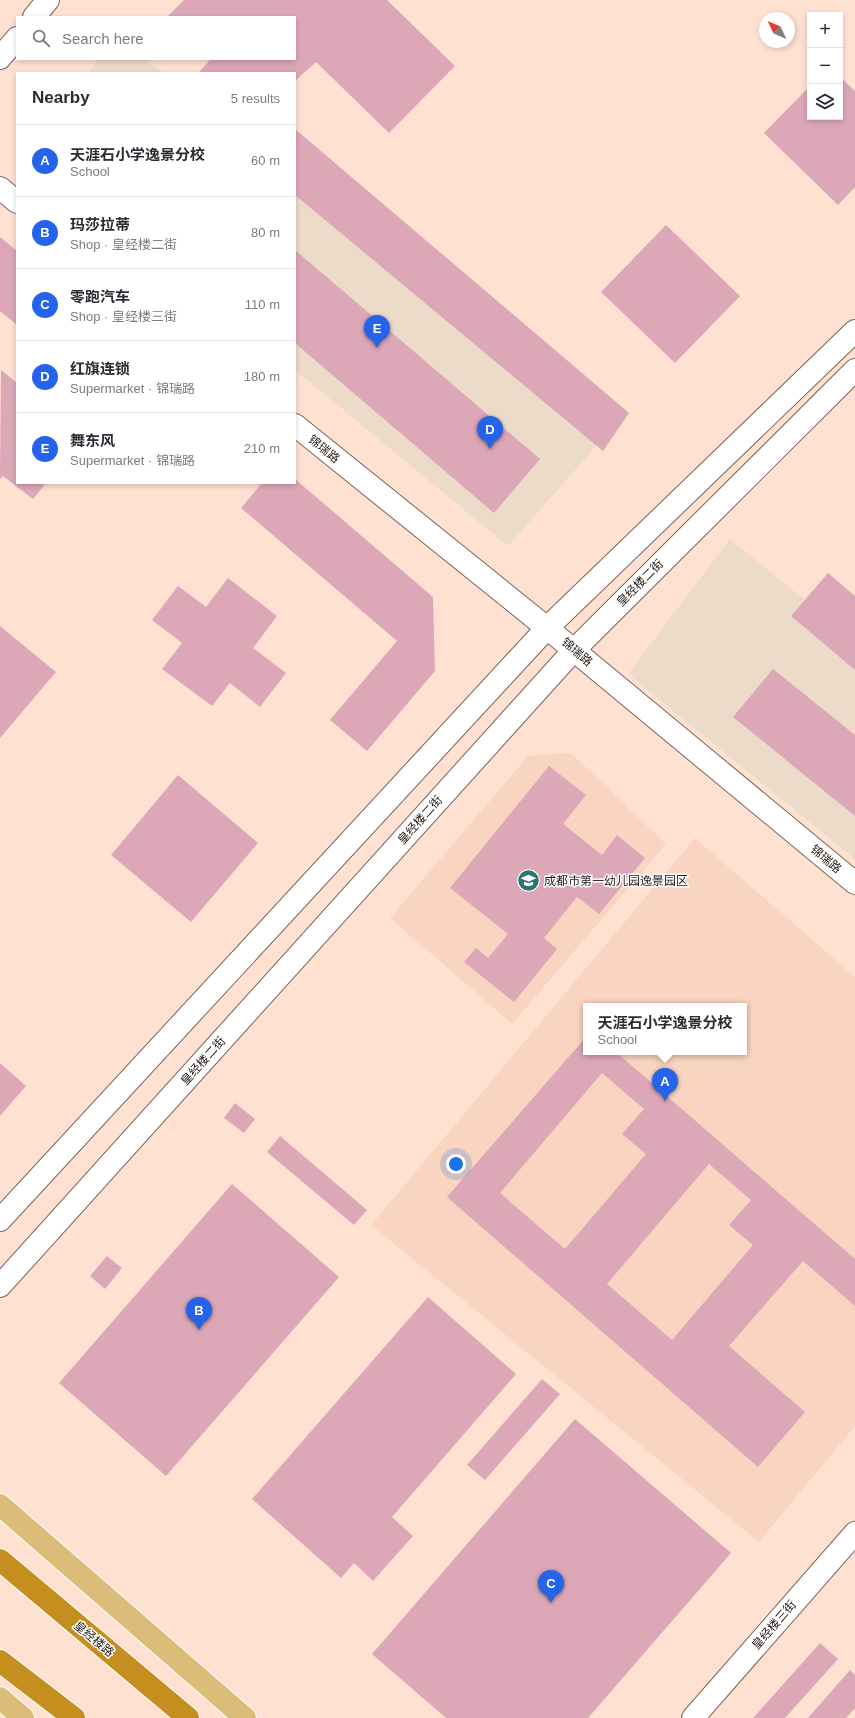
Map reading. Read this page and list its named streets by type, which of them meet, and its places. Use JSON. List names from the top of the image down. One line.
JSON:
{"streets":{"highway":["皇经楼路"],"street":["锦瑞路","皇经楼二街","皇经楼三街"]},"crossings":[["锦瑞路","皇经楼二街"]],"places":{"school or university":["成都市第一幼儿园逸景园区"]},"north":"top left","page":{"map_buttons":["+","−"],"search":"Search here","heading":["Nearby","5 results"],"list":[{"mark":"A","name":"天涯石小学逸景分校","note":"School","value":"60 m"},{"mark":"B","name":"玛莎拉蒂","note":"Shop · 皇经楼二街","value":"80 m"},{"mark":"C","name":"零跑汽车","note":"Shop · 皇经楼三街","value":"110 m"},{"mark":"D","name":"红旗连锁","note":"Supermarket · 锦瑞路","value":"180 m"},{"mark":"E","name":"舞东风","note":"Supermarket · 锦瑞路","value":"210 m"}],"pins":["E","D","A","B","C"],"popup":["天涯石小学逸景分校","School"]}}
